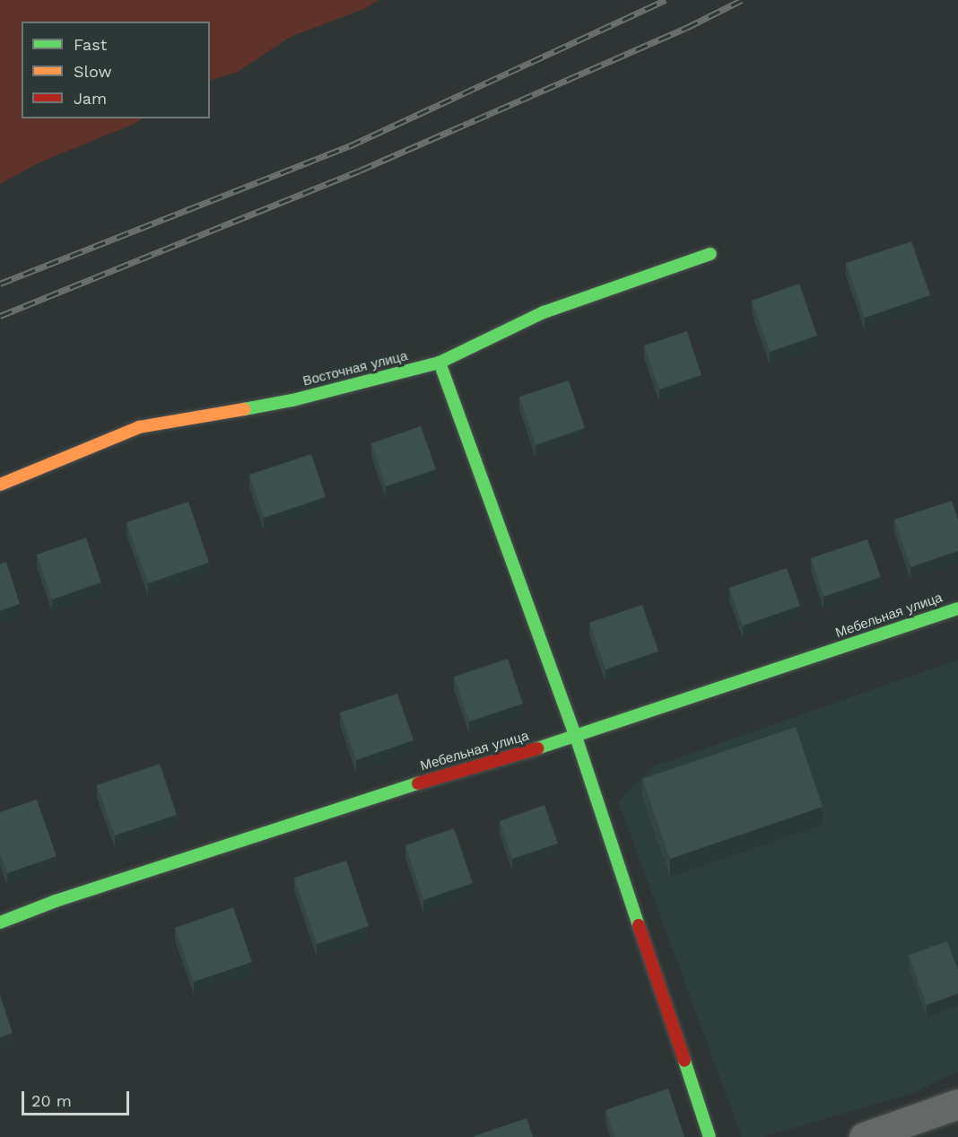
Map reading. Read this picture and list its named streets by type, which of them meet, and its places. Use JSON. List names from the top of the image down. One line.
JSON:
{"streets":{"street":["Восточная улица","Мебельная улица"]},"legend":["Fast","Slow","Jam"],"scale_bar":"20 m"}
